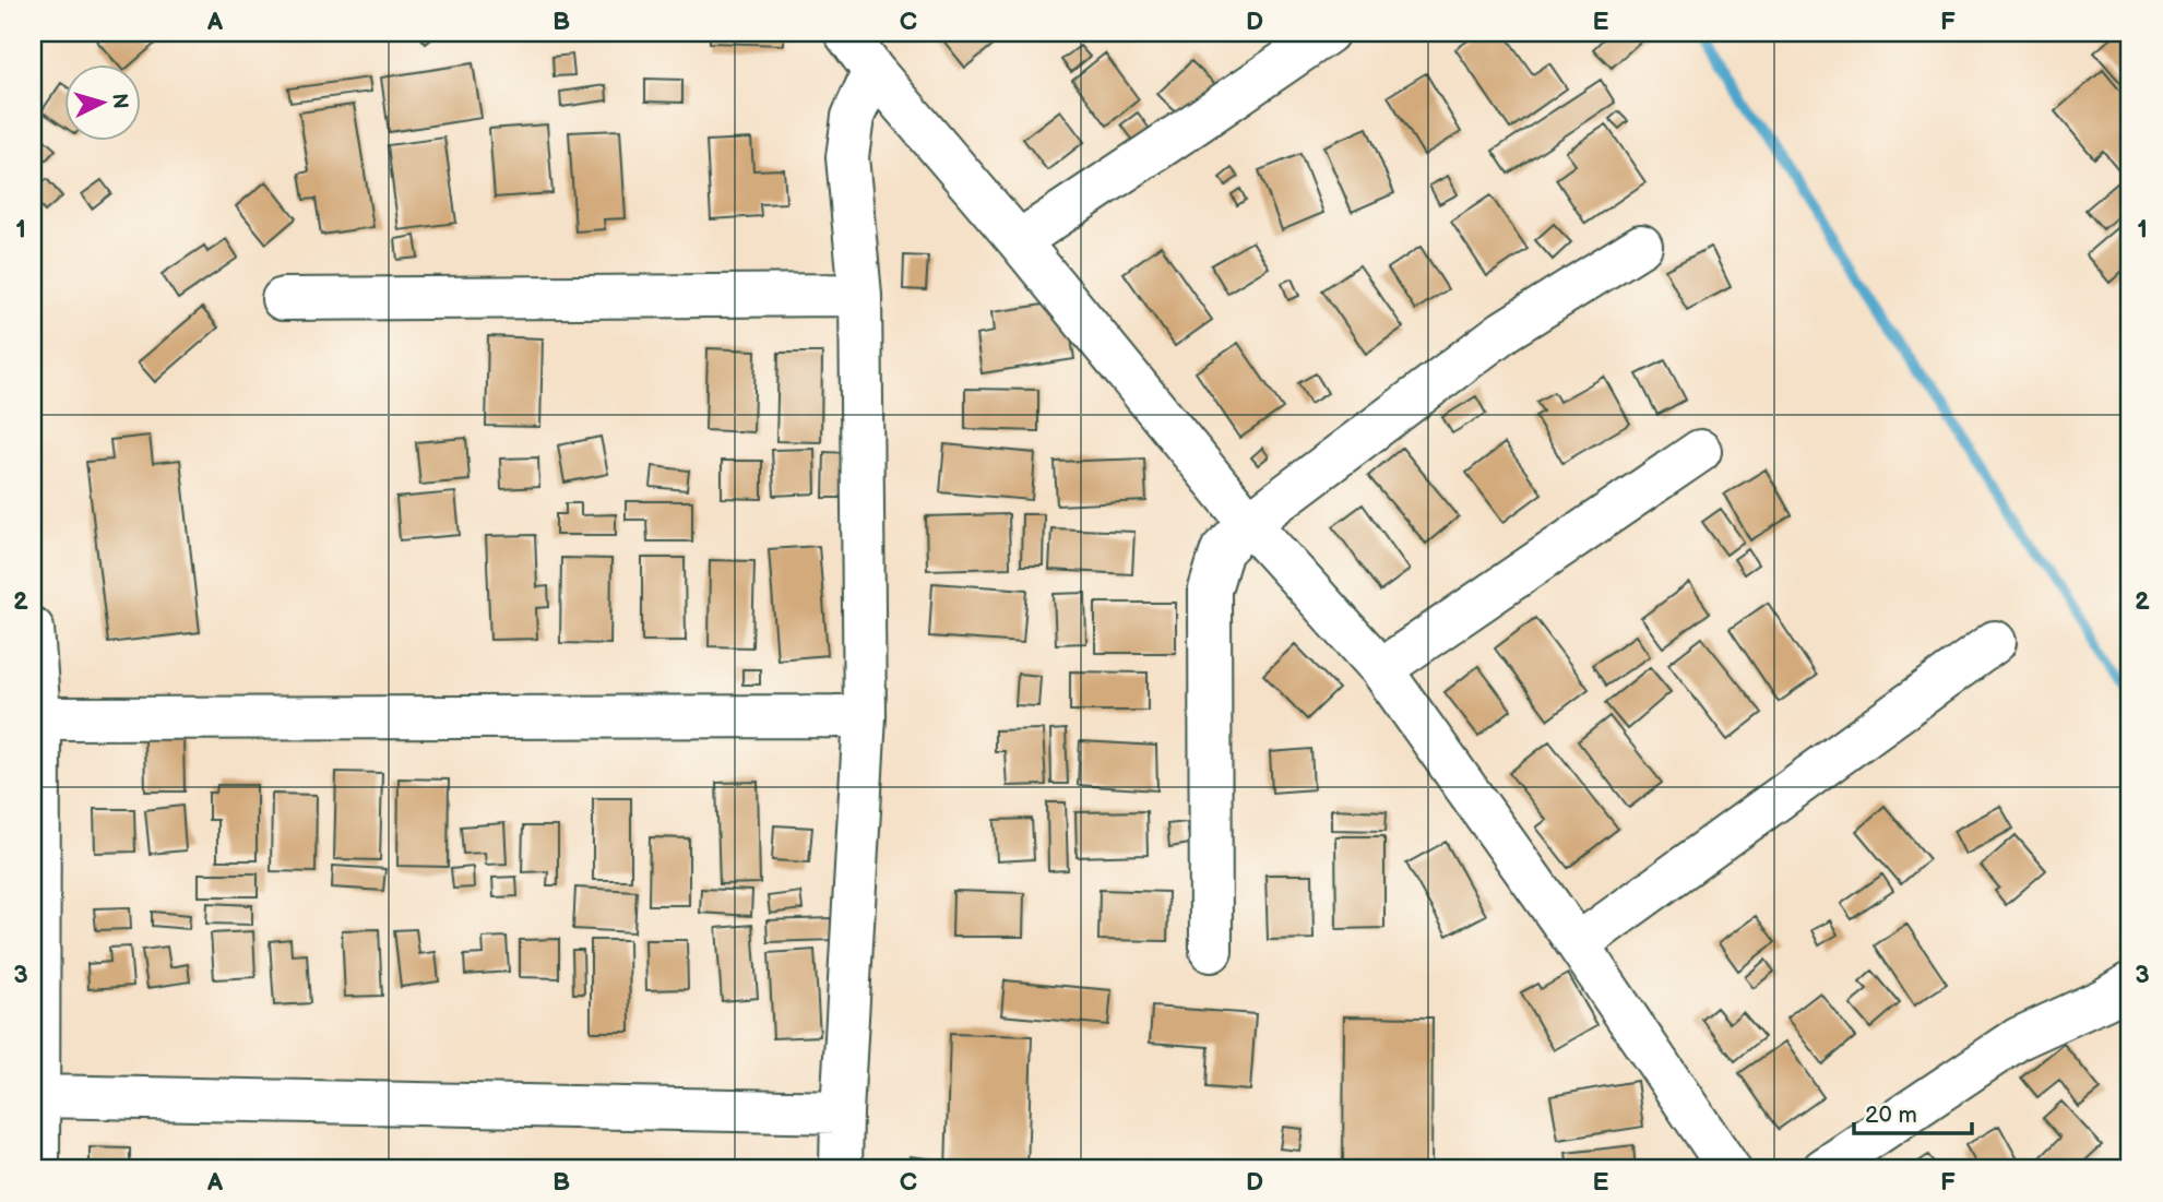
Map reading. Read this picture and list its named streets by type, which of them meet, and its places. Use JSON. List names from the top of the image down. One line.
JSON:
{"scale_bar":"20 m","north":"right","grid":{"columns":["A","B","C","D","E","F"],"rows":["1","2","3"]}}
